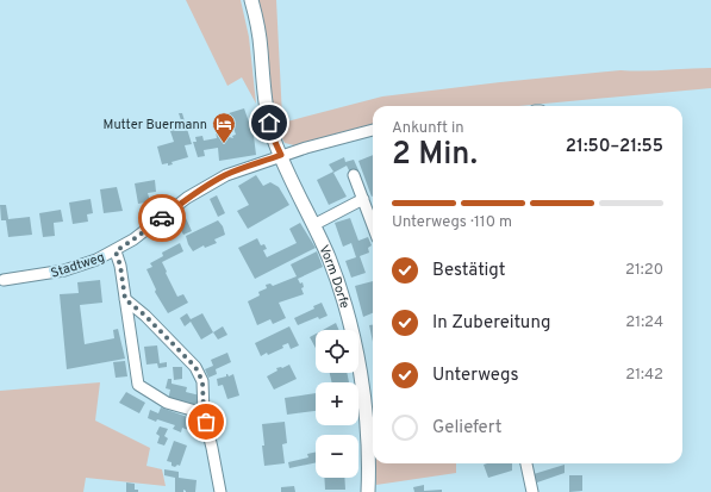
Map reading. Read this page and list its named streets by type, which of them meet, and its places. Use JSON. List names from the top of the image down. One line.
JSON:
{"streets":{"main road":["Vorm Dorfe"],"street":["Stadtweg"]},"crossings":[["Stadtweg","Vorm Dorfe"]],"places":{"hotel":["Mutter Buermann"]},"page":{"heading":["2 Min.","Ankunft in","21:50–21:55"],"bar":"Unterwegs · 110 m","list":[["Bestätigt","21:20"],["In Zubereitung","21:24"],["Unterwegs","21:42"],"Geliefert"],"map_buttons":["+","−"]}}
